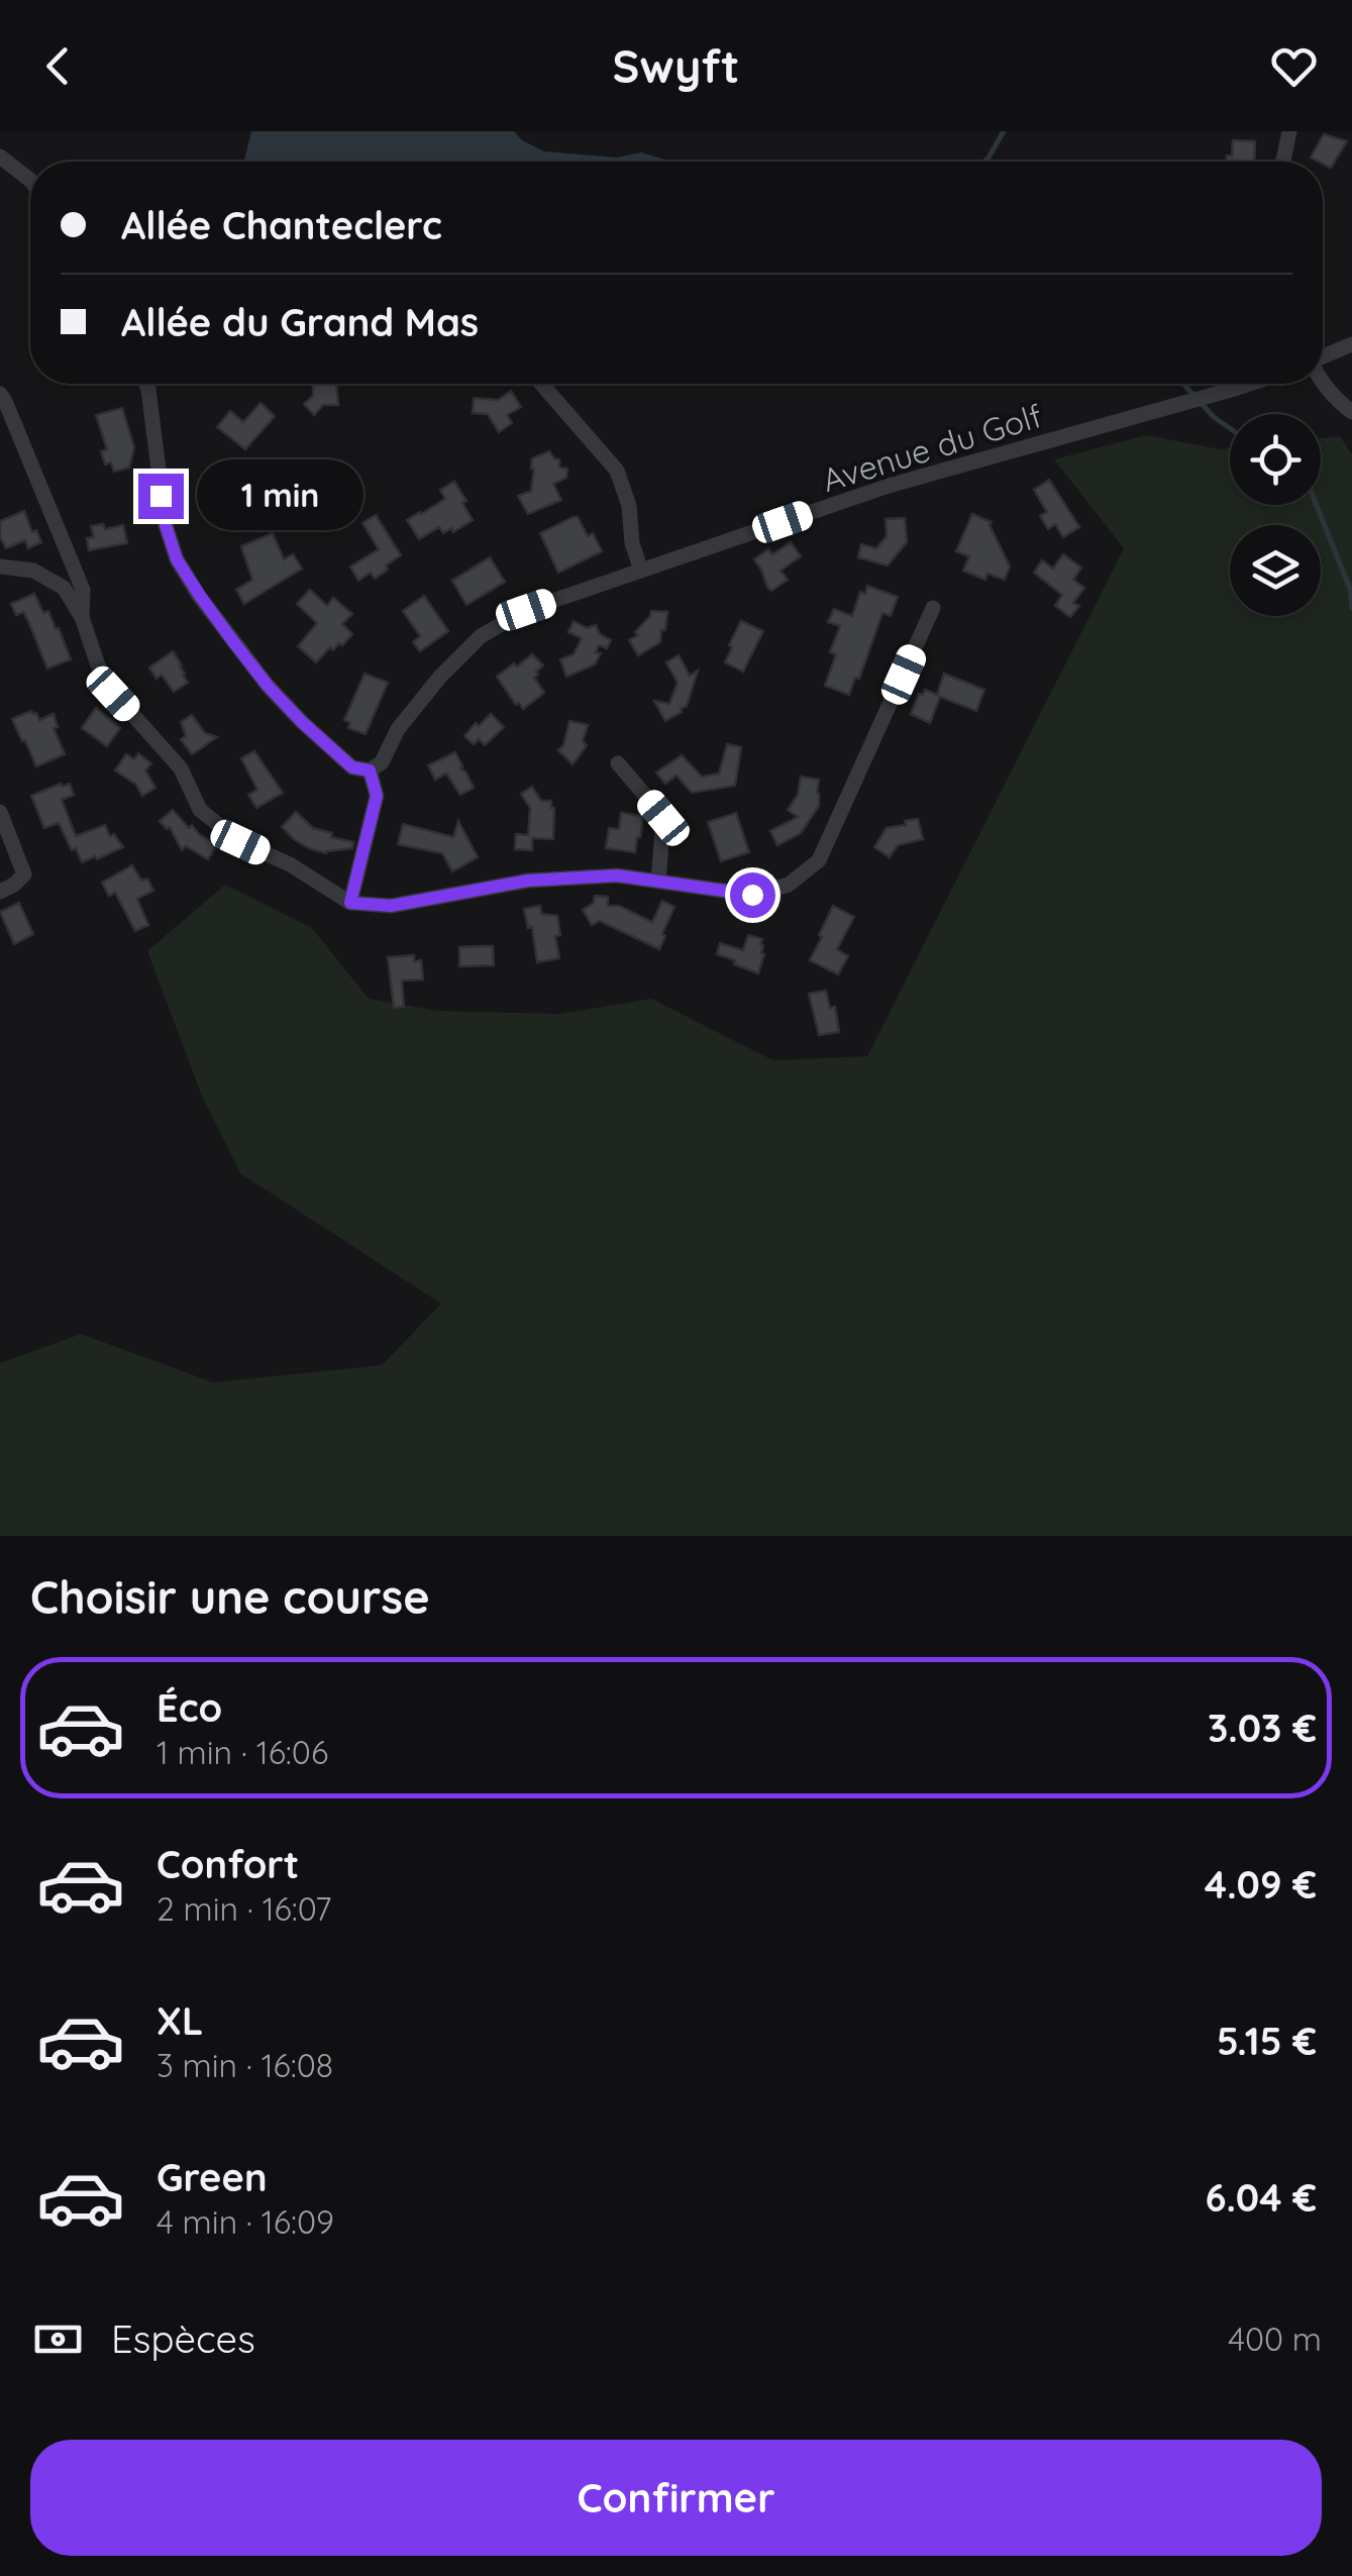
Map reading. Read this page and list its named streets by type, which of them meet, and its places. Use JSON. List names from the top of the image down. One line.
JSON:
{"streets":{"street":["Avenue du Golf"]},"page":{"header":"Swyft","banner":["Allée Chanteclerc","Allée du Grand Mas"],"bubble":"1 min","heading":"Choisir une course","list":[{"name":"Éco","note":"1 min · 16:06","value":"3.03 €"},{"name":"Confort","note":"2 min · 16:07","value":"4.09 €"},{"name":"XL","note":"3 min · 16:08","value":"5.15 €"},{"name":"Green","note":"4 min · 16:09","value":"6.04 €"}],"pay":["Espèces","400 m"],"buttons":"Confirmer"}}
